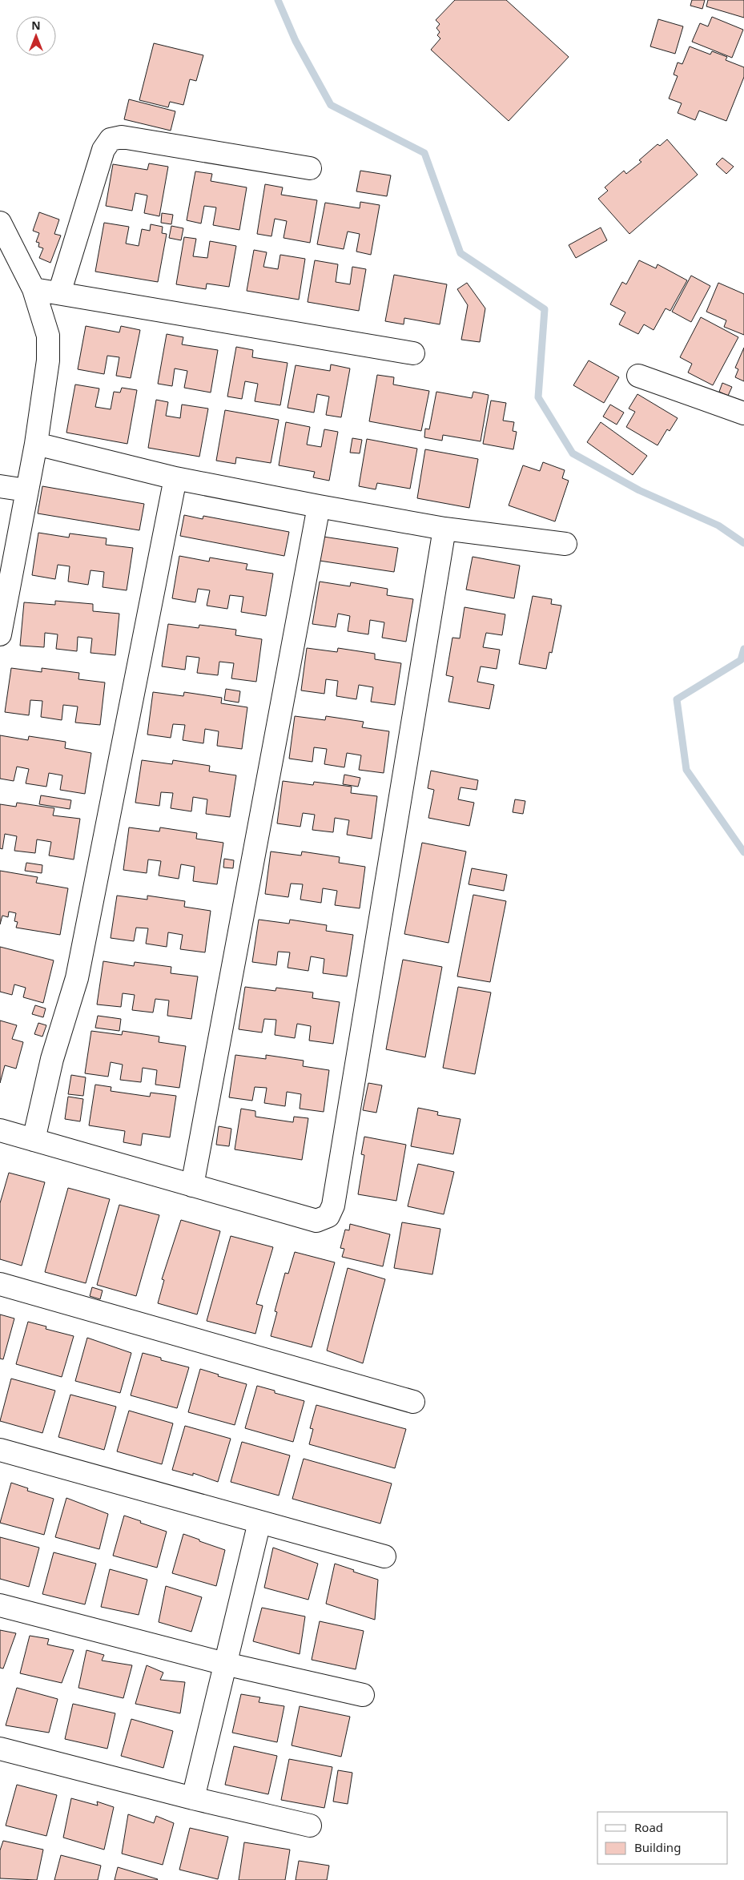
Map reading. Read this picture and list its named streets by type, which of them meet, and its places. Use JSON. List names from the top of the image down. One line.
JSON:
{"legend":["Road","Building"],"north":"top"}
